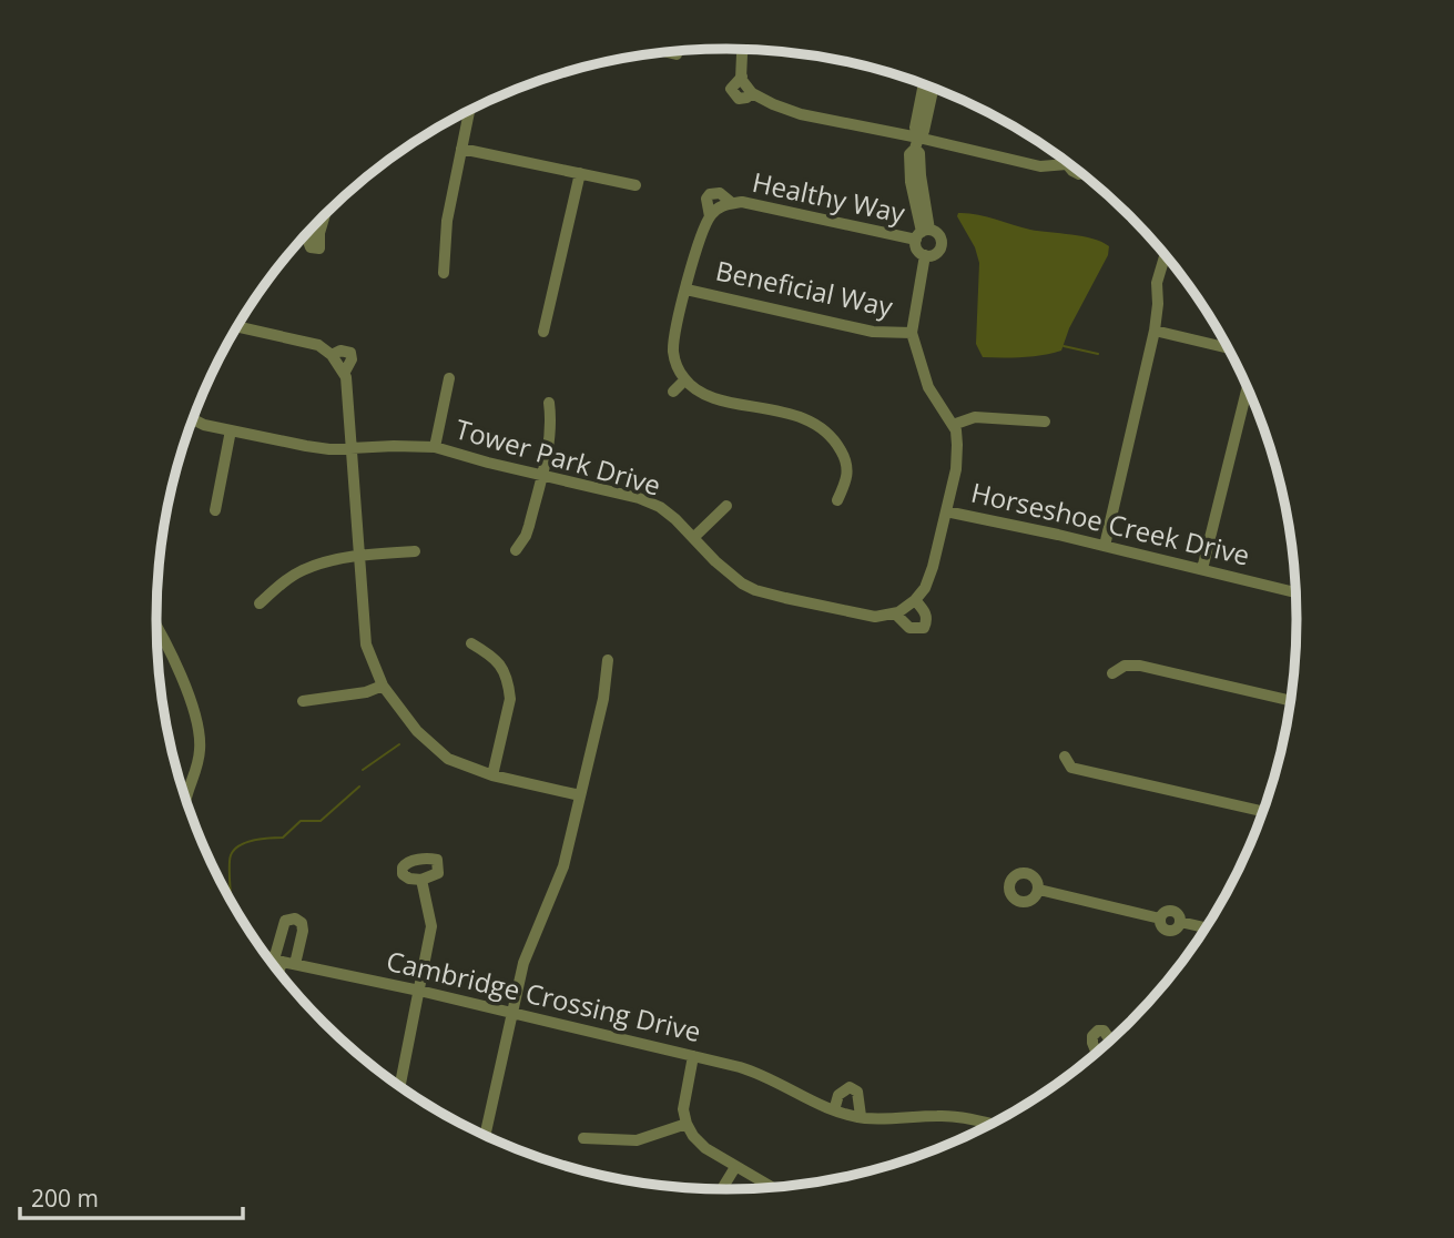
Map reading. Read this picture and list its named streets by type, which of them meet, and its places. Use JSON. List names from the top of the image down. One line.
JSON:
{"streets":{"street":["Healthy Way","Beneficial Way","Tower Park Drive","Horseshoe Creek Drive","Cambridge Crossing Drive"]},"crossings":[["Healthy Way","Beneficial Way"]],"scale_bar":"200 m"}
